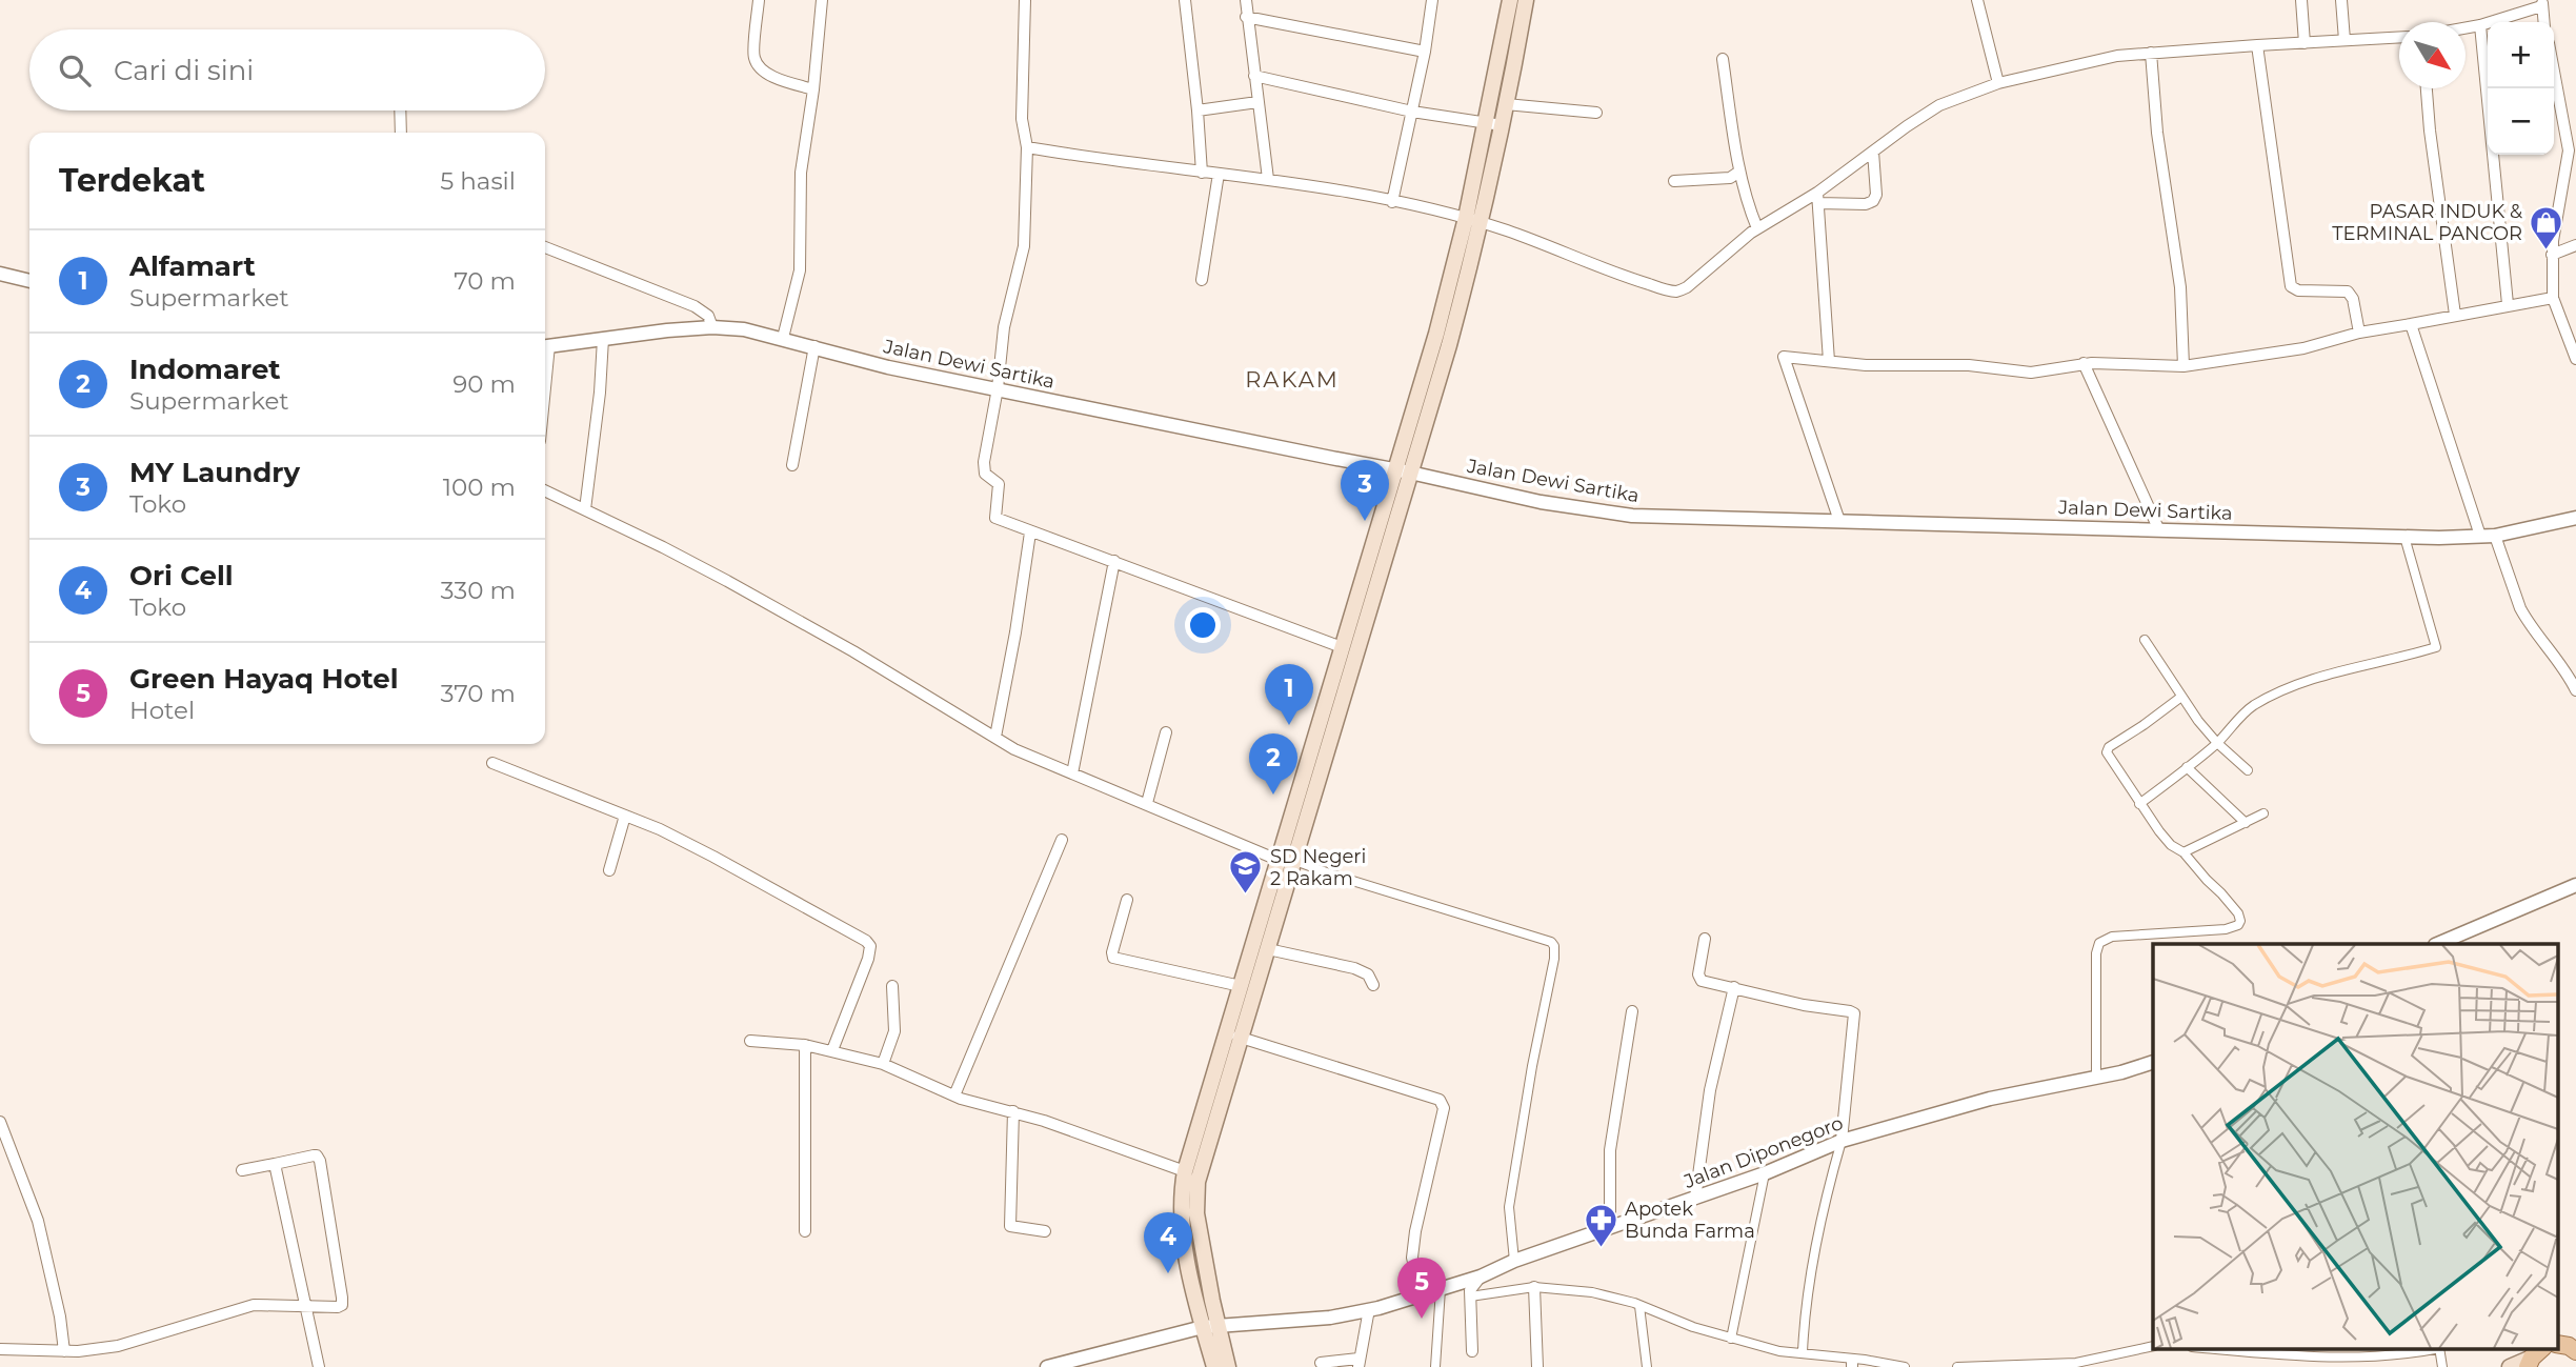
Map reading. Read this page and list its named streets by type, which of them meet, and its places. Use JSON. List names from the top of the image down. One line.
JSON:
{"streets":{"street":["Jalan Dewi Sartika","Jalan Diponegoro"]},"districts":["RAKAM"],"places":{"shop":["PASAR INDUK & TERMINAL PANCOR"],"school or university":["SD Negeri 2 Rakam"],"pharmacy":["Apotek Bunda Farma"]},"north":"bottom right","page":{"map_buttons":["+","−"],"search":"Cari di sini","heading":["Terdekat","5 hasil"],"list":[{"mark":"1","name":"Alfamart","note":"Supermarket","value":"70 m"},{"mark":"2","name":"Indomaret","note":"Supermarket","value":"90 m"},{"mark":"3","name":"MY Laundry","note":"Toko","value":"100 m"},{"mark":"4","name":"Ori Cell","note":"Toko","value":"330 m"},{"mark":"5","name":"Green Hayaq Hotel","note":"Hotel","value":"370 m"}],"pins":["3","1","2","4","5"]}}
